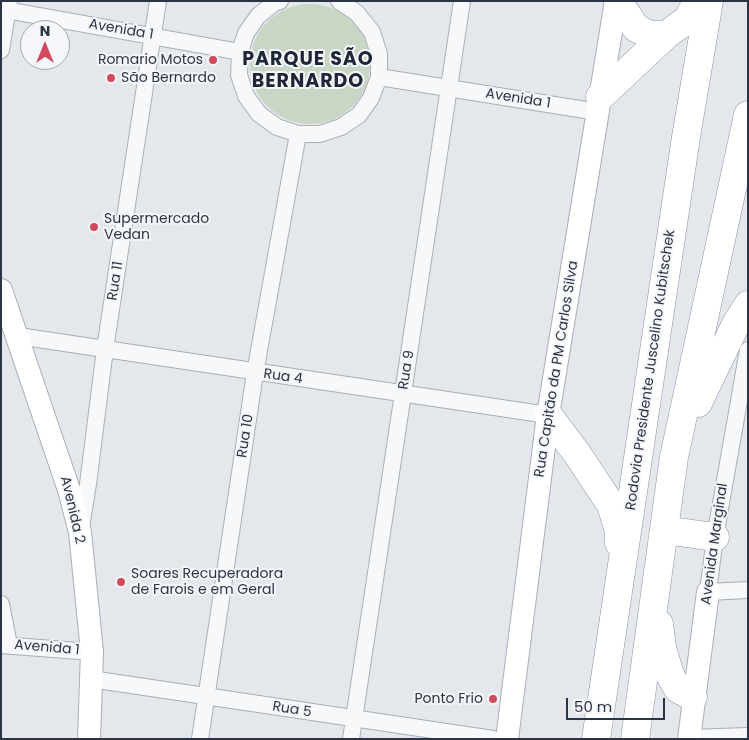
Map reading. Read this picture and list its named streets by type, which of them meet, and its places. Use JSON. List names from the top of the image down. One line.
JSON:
{"streets":{"highway":["Rodovia Presidente Juscelino Kubitschek"],"main road":["Rua Capitão da PM Carlos Silva","Avenida 2","Avenida Marginal"],"street":["Avenida 1","Rua 11","Rua 9","Rua 4","Rua 10","Rua 5"]},"crossings":[["Avenida 1","Rua 11"],["Avenida 1","Rua Capitão da PM Carlos Silva"],["Avenida 1","Rua 9"],["Avenida 1","Avenida 2"],["Rua 11","Rua 4"],["Rua 11","Avenida 2"],["Rua Capitão da PM Carlos Silva","Rua 4"],["Rua 9","Rua 4"],["Rua 9","Rua 5"],["Rua 4","Rua 10"],["Rua 4","Avenida 2"],["Rua 10","Rua 5"],["Avenida 2","Rua 5"]],"districts":["PARQUE SÃO BERNARDO"],"places":["Romario Motos","São Bernardo","Supermercado Vedan","Soares Recuperadora de Farois e em Geral","Ponto Frio"],"scale_bar":"50 m","north":"top"}
